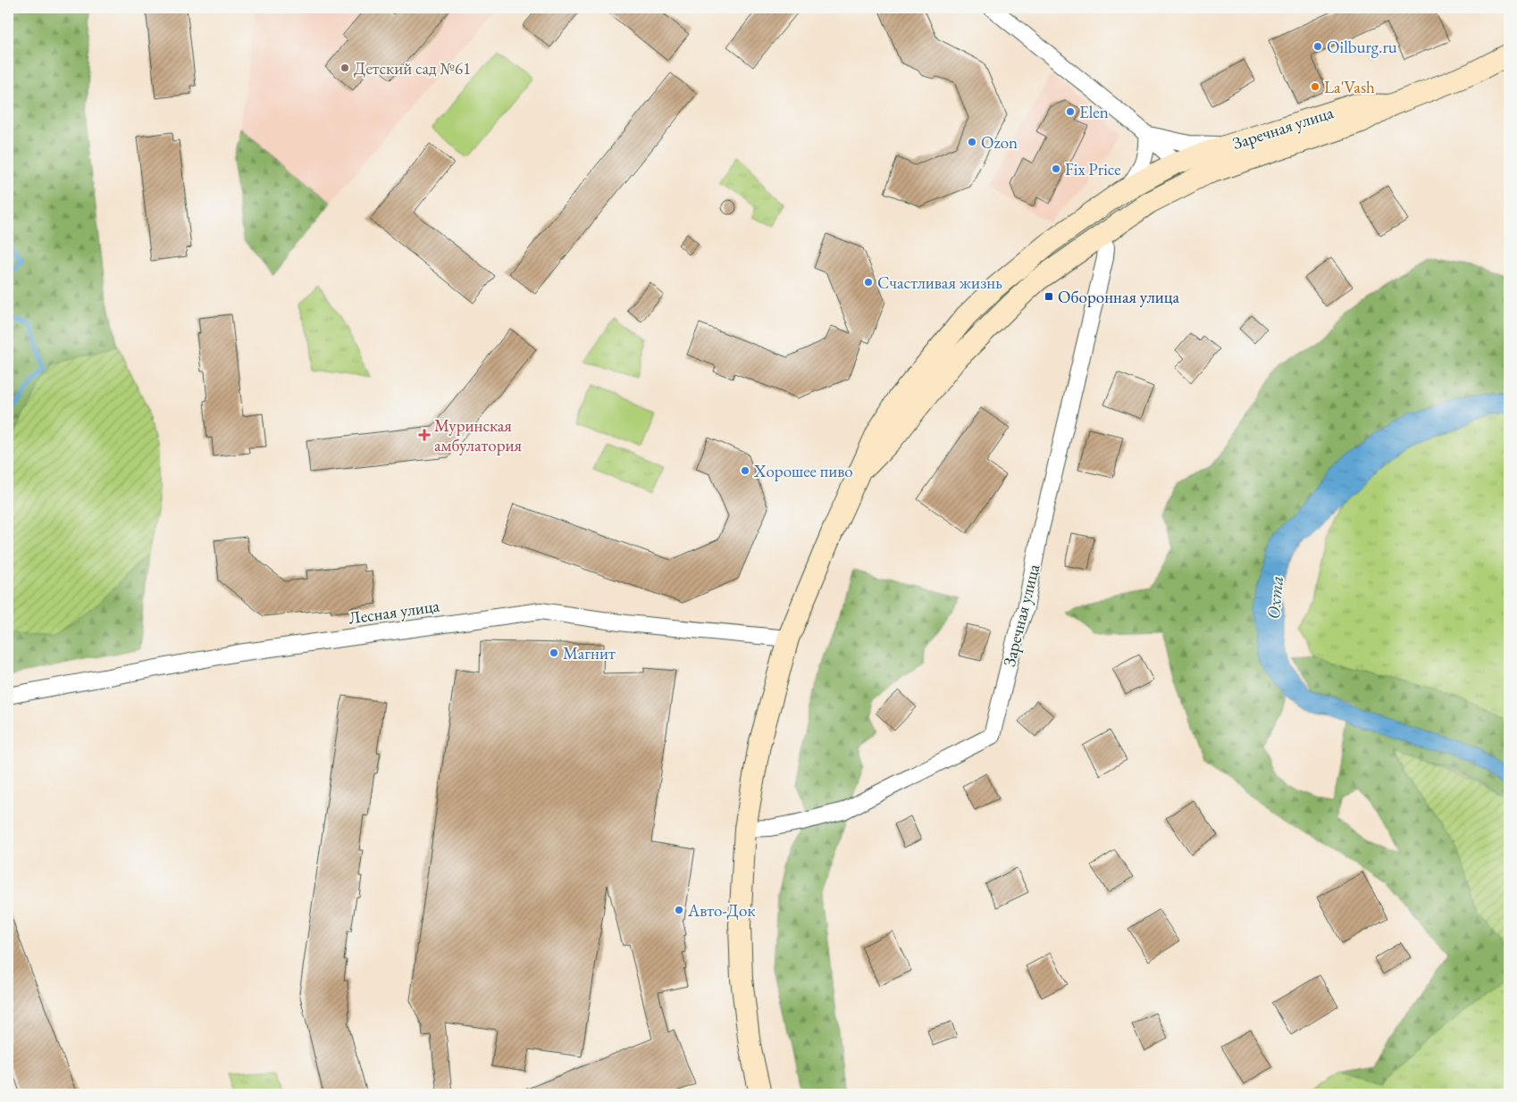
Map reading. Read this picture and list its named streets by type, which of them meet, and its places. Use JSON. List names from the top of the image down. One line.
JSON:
{"streets":{"main road":["Заречная улица"],"street":["Лесная улица"]},"crossings":[["Заречная улица","Лесная улица"]],"water":["Охта"],"places":{"other":["Oilburg.ru","Детский сад №61","La'Vash","Elen","Ozon","Fix Price","Счастливая жизнь","Хорошее пиво","Магнит","Авто-Док"],"transit":["Оборонная улица"],"health":["Муринская амбулатория"]}}
